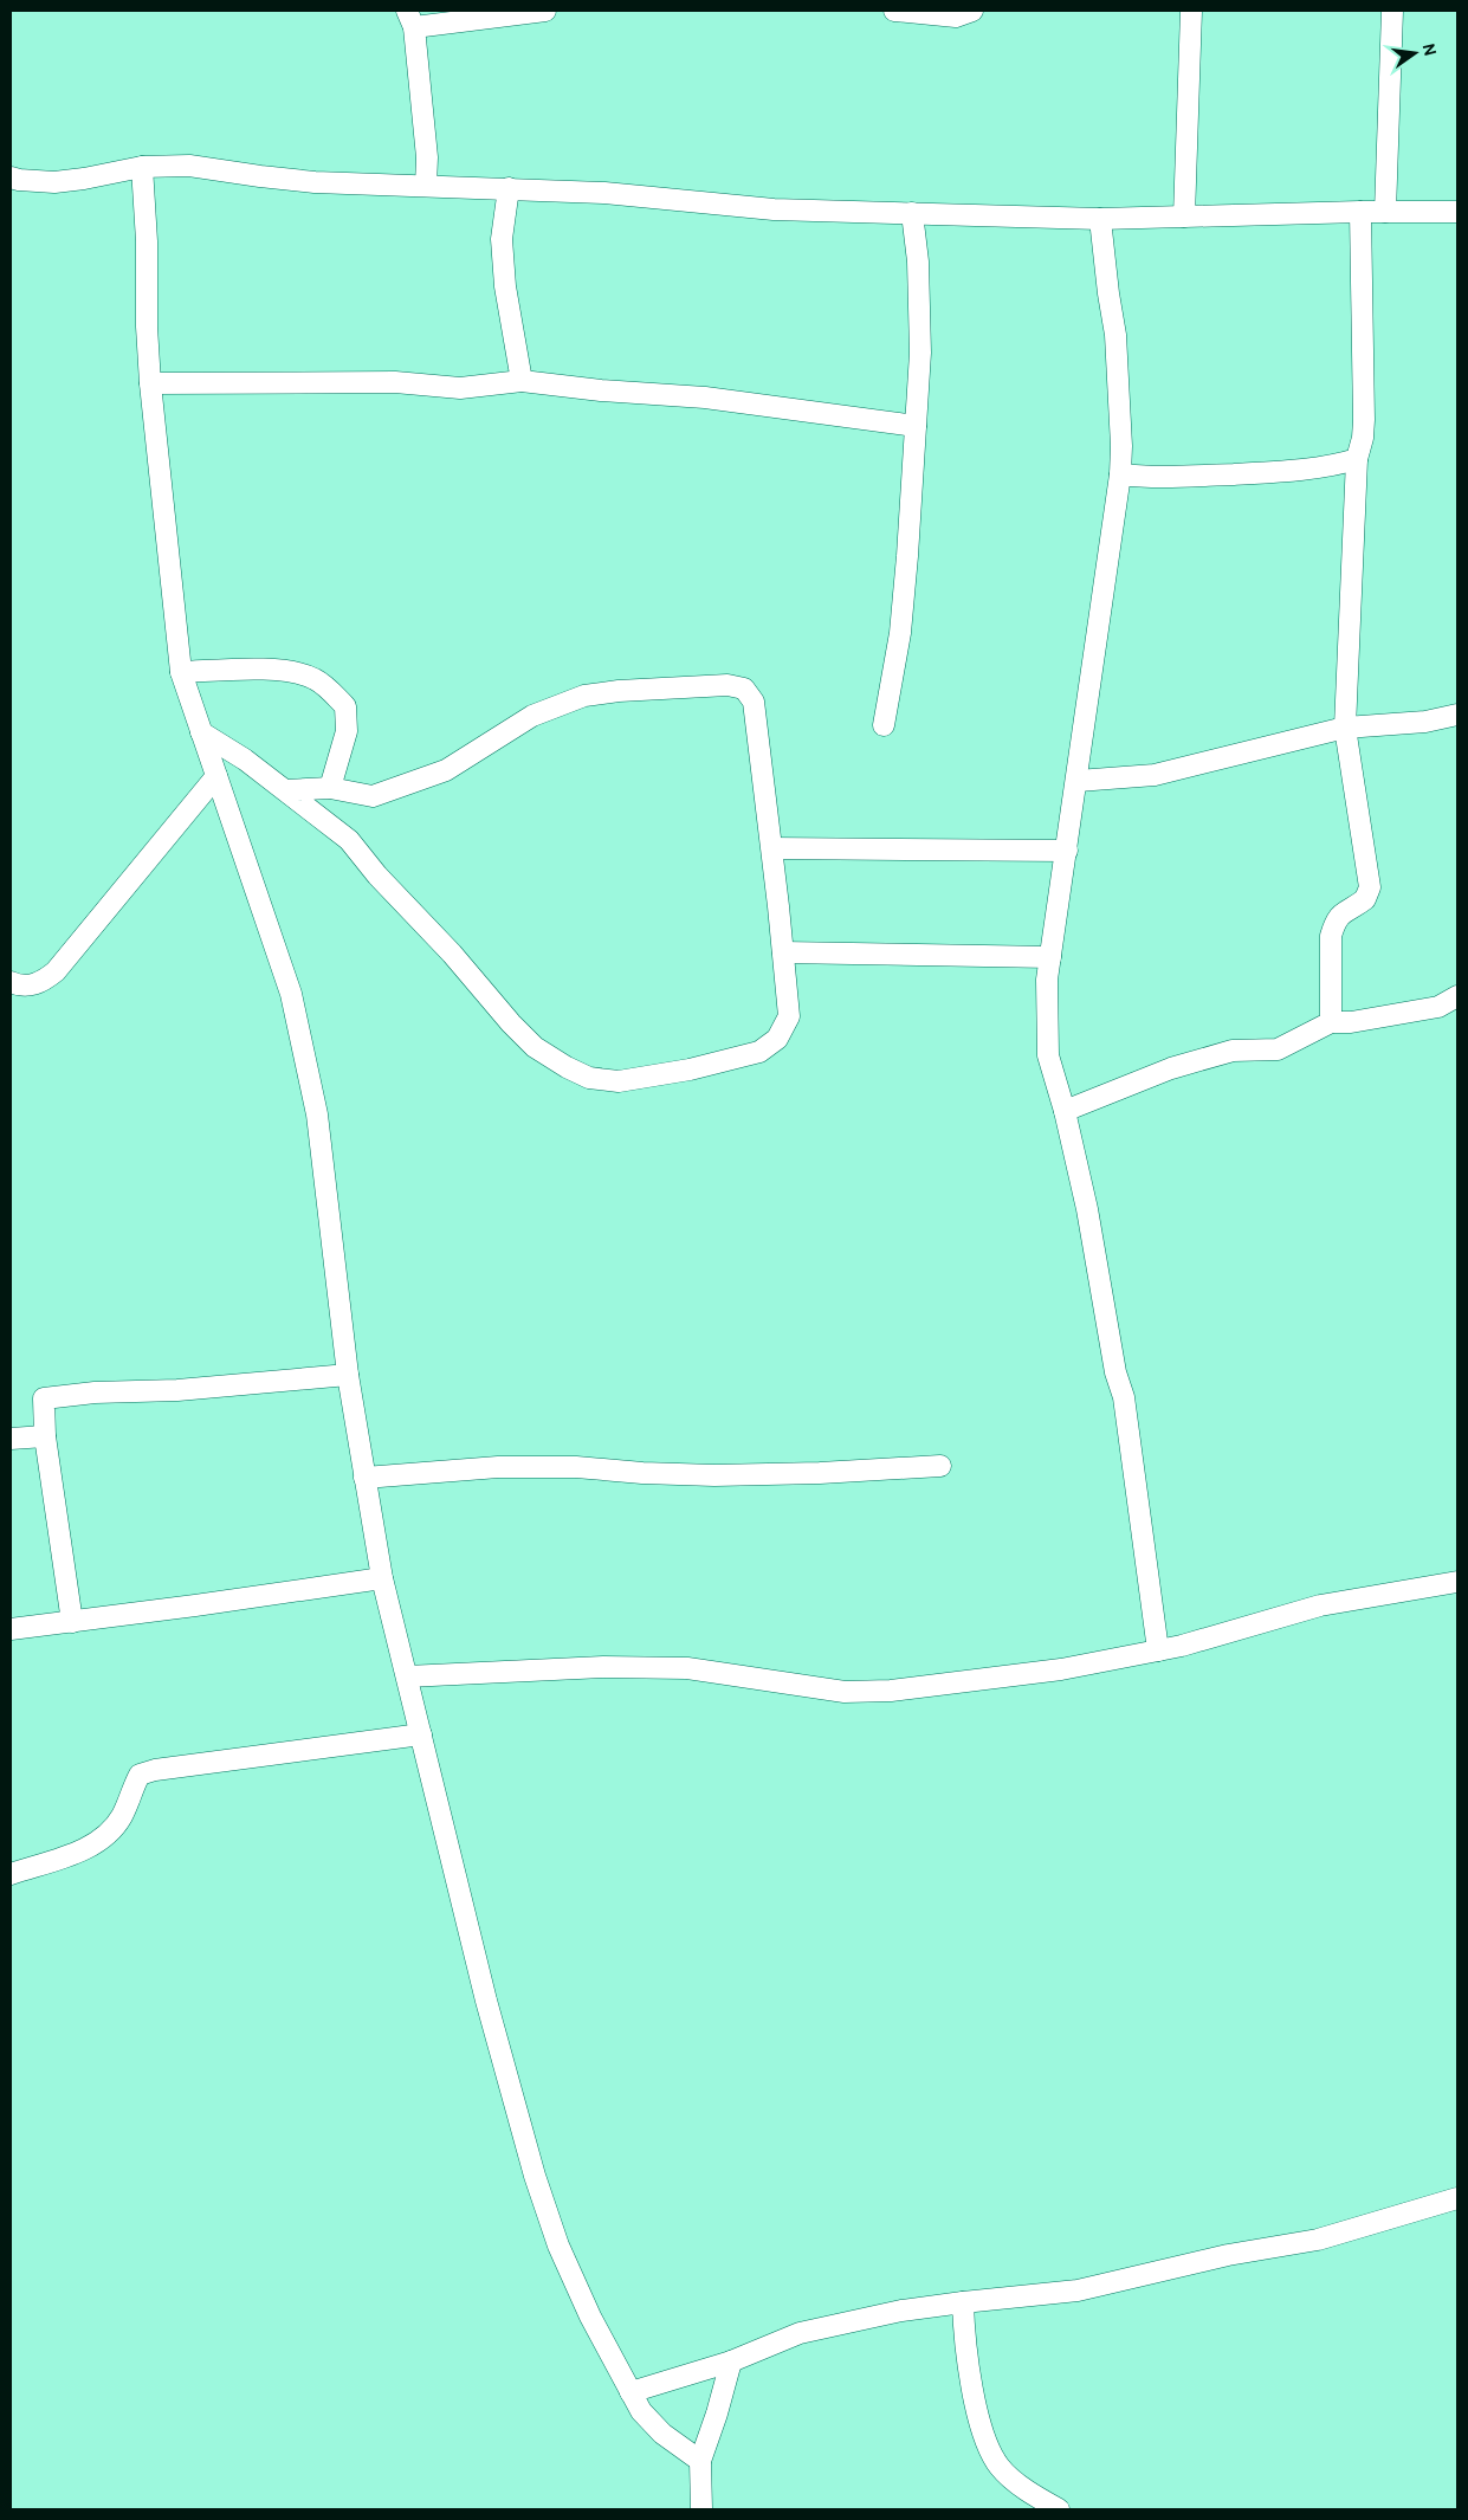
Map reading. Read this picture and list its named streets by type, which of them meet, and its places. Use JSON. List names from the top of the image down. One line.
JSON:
{"north":"right"}
